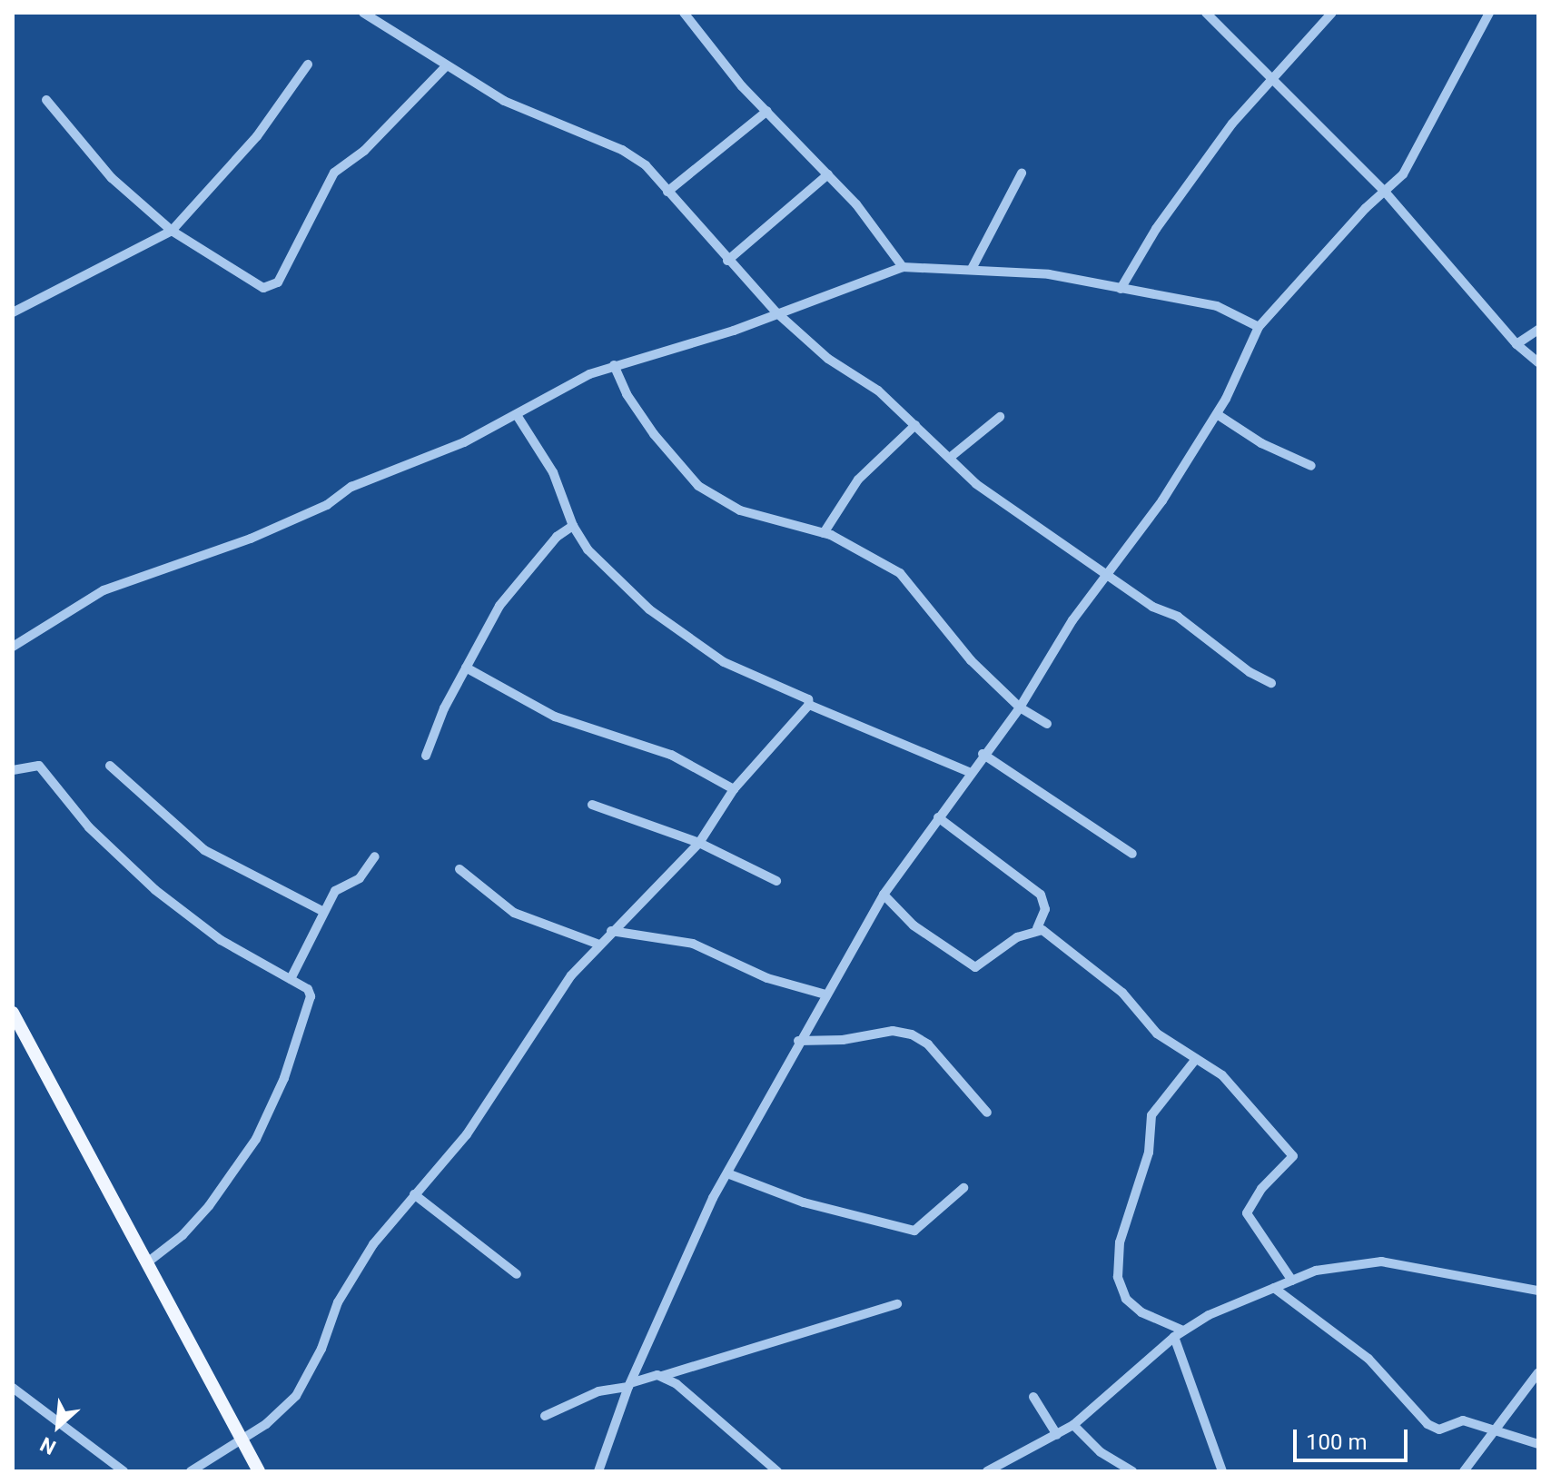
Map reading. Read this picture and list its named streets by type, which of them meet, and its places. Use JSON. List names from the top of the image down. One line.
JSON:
{"scale_bar":"100 m","north":"bottom left"}
